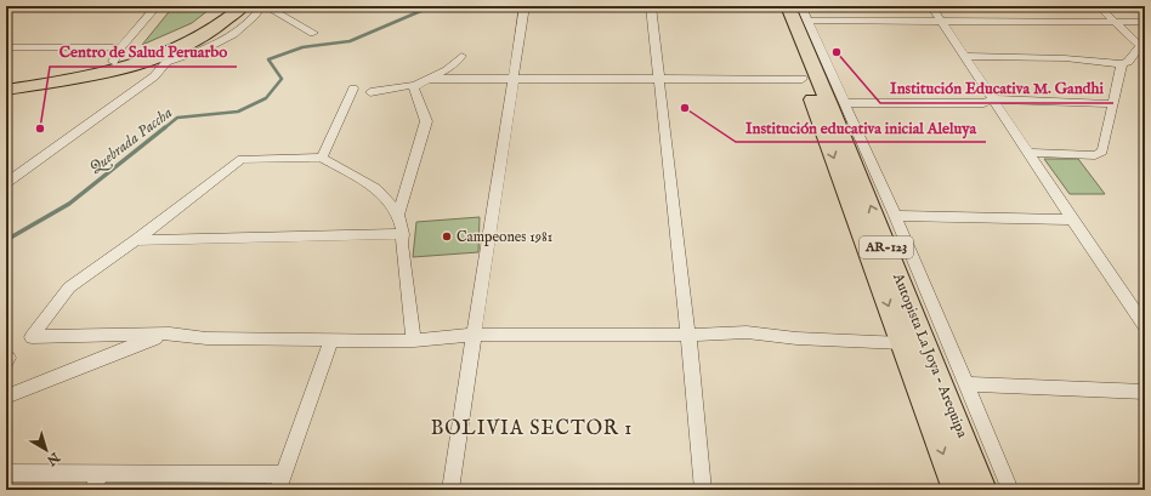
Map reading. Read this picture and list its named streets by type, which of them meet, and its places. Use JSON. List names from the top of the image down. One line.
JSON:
{"streets":{"main road":["AR-123","Autopista La Joya - Arequipa"]},"districts":["BOLIVIA SECTOR 1"],"water":["Quebrada Paccha"],"places":["Institución Educativa M. Gandhi","Institución educativa inicial Aleluya","Centro de Salud Peruarbo","Campeones 1981"],"north":"bottom right"}
